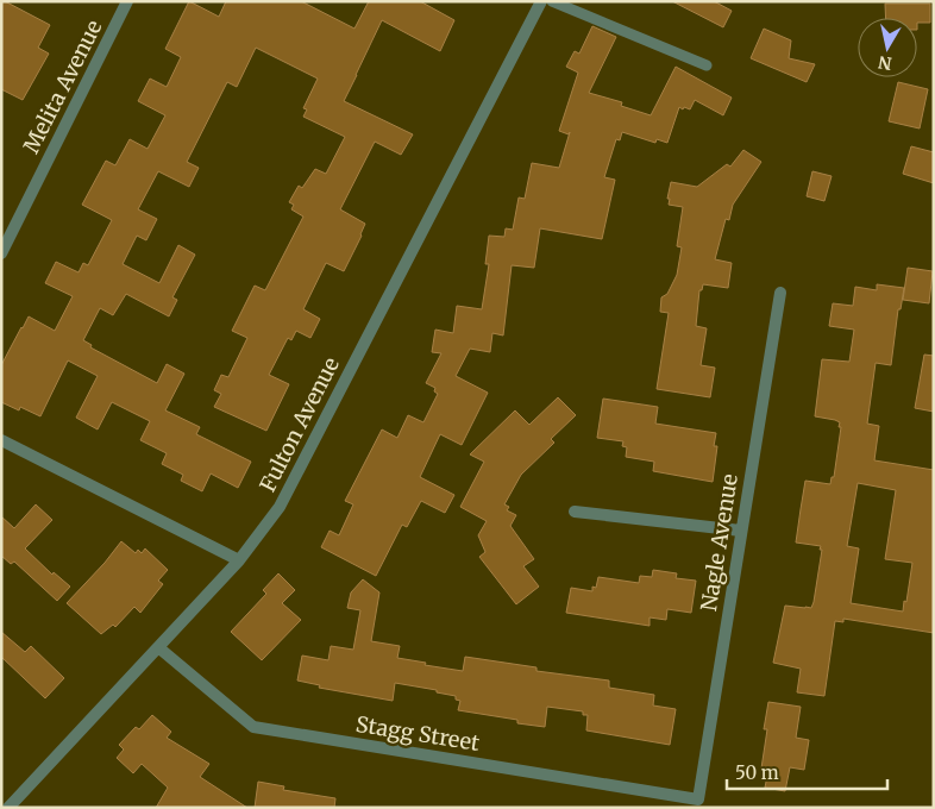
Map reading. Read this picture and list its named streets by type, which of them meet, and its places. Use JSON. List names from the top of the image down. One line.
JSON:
{"streets":{"street":["Melita Avenue","Fulton Avenue","Nagle Avenue","Stagg Street"]},"crossings":[["Fulton Avenue","Stagg Street"],["Nagle Avenue","Stagg Street"]],"scale_bar":"50 m","north":"bottom"}
